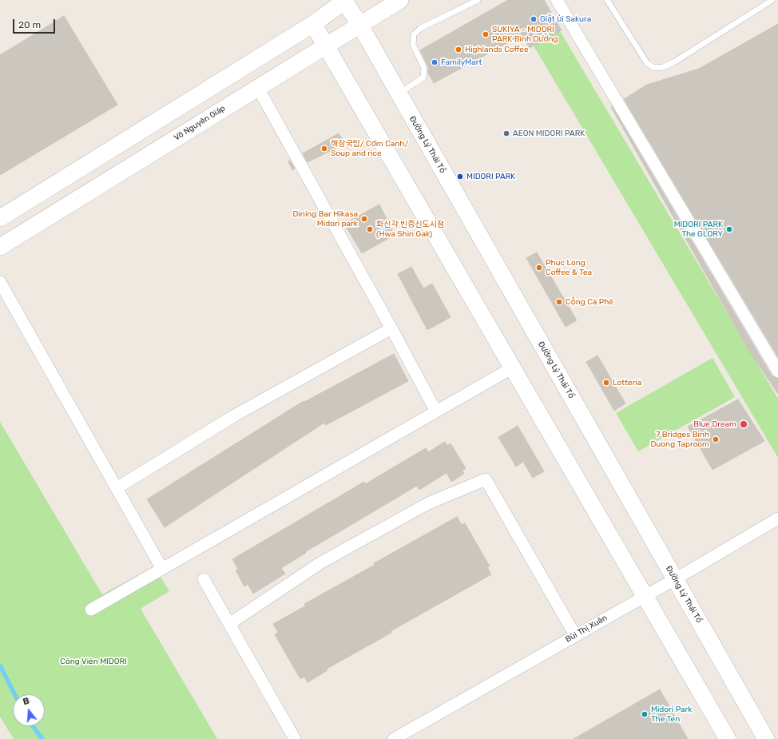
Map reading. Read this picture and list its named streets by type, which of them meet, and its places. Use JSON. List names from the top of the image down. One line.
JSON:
{"streets":{"street":["Võ Nguyên Giáp","Đường Lý Thái Tổ","Bùi Thị Xuân"]},"crossings":[["Võ Nguyên Giáp","Đường Lý Thái Tổ"],["Đường Lý Thái Tổ","Bùi Thị Xuân"]],"parks":["Công Viên MIDORI"],"places":["Giặt ủi Sakura","SUKIYA - MIDORI PARK Bình Dương","Highlands Coffee","FamilyMart","AEON MIDORI PARK","해장국밥/ Cơm Canh/ Soup and rice","MIDORI PARK","Dining Bar Hikasa Midori park","화신각 빈증신도시점 (Hwa Shin Gak)","MIDORI PARK The GLORY","Phuc Long Coffee & Tea","Cộng Cà Phê","Lotteria","Blue Dream","7 Bridges Binh Duong Taproom","Midori Park The Ten"],"scale_bar":"20 m","north":"top"}
